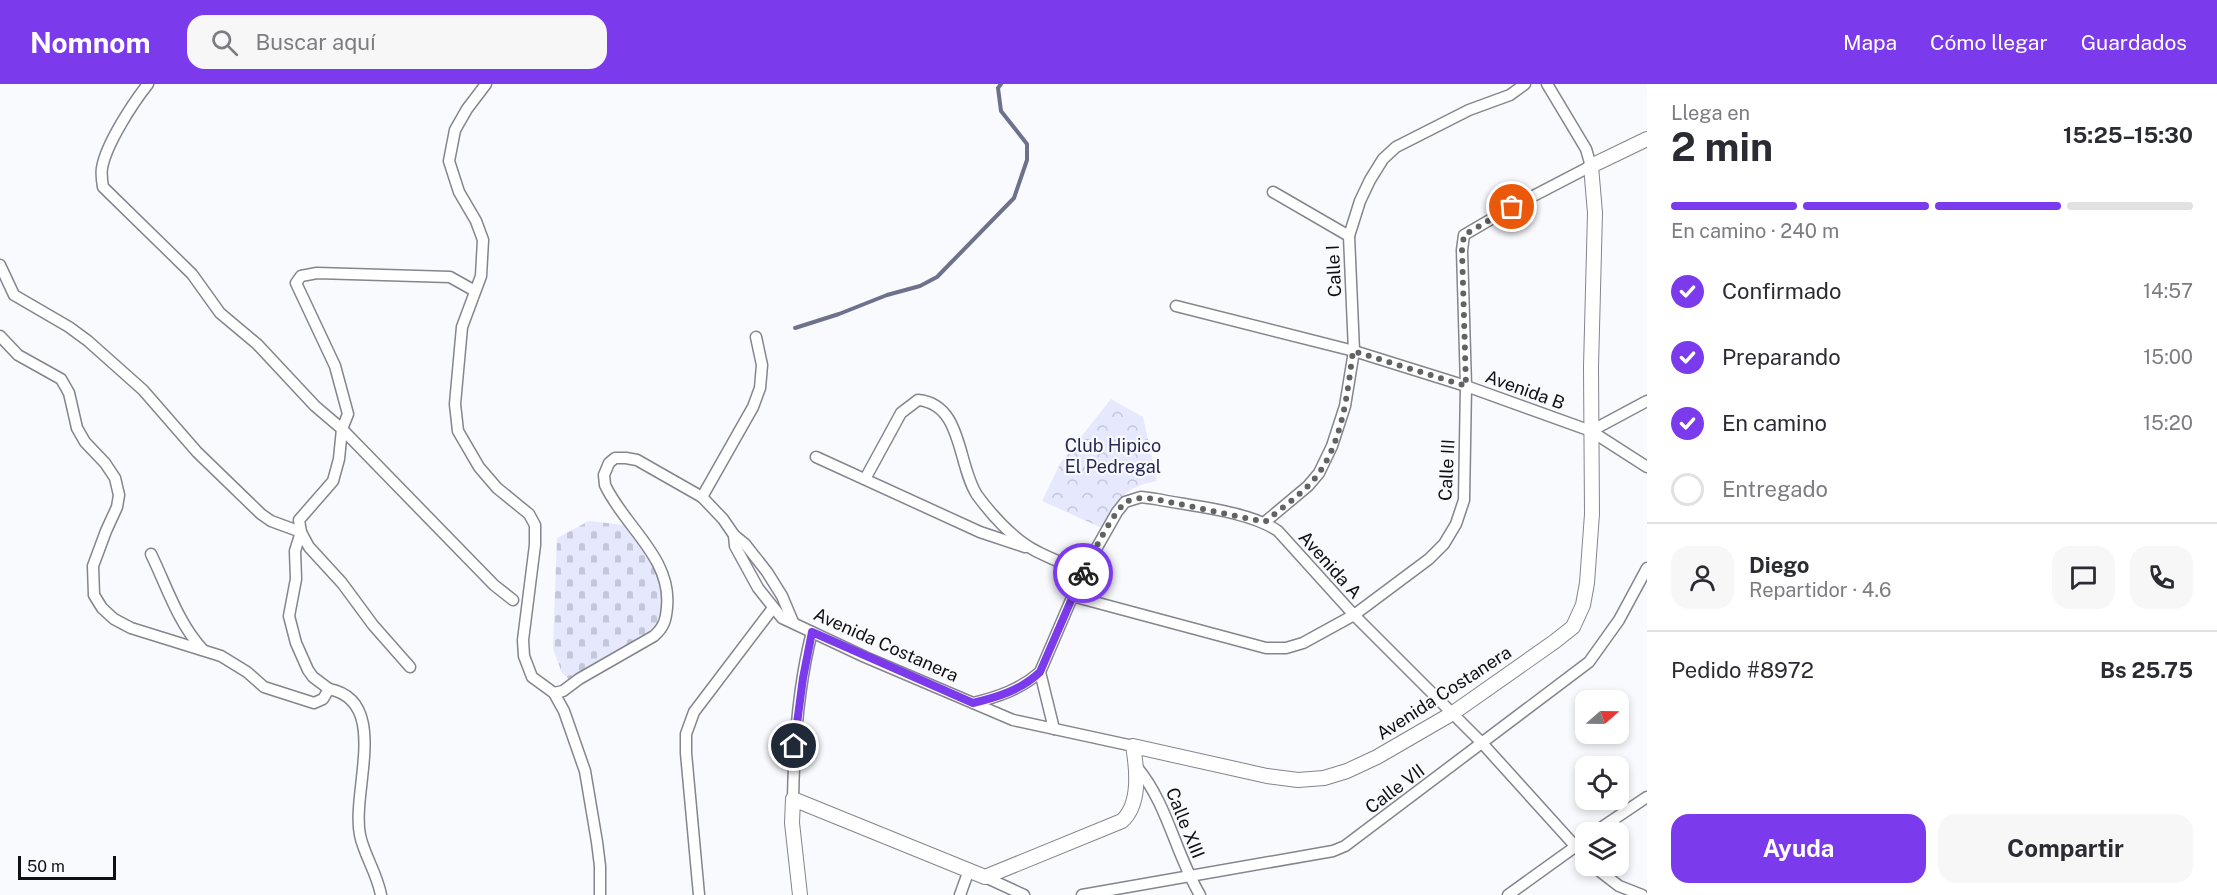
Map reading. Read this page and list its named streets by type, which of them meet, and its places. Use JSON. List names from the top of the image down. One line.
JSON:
{"streets":{"street":["Calle I","Avenida B","Calle III","Avenida A","Avenida Costanera","Calle VII","Calle XIII"]},"crossings":[["Calle I","Avenida B"],["Calle I","Avenida A"],["Avenida B","Calle III"],["Avenida B","Avenida Costanera"],["Calle III","Avenida A"],["Calle III","Avenida Costanera"],["Avenida A","Avenida Costanera"],["Avenida A","Calle VII"],["Calle VII","Calle XIII"]],"parks":["Club Hipico El Pedregal"],"scale_bar":"50 m","north":"right","page":{"header":"Nomnom","search":"Buscar aquí","nav":["Mapa","Cómo llegar","Guardados"],"heading":["2 min","Llega en","15:25–15:30"],"panel":["Diego","Repartidor · 4.6","Pedido #8972","Bs 25.75"],"bar":"En camino · 240 m","list":[["Confirmado","14:57"],["Preparando","15:00"],["En camino","15:20"],"Entregado"],"buttons":["Ayuda","Compartir"],"scale":"50 m"}}
